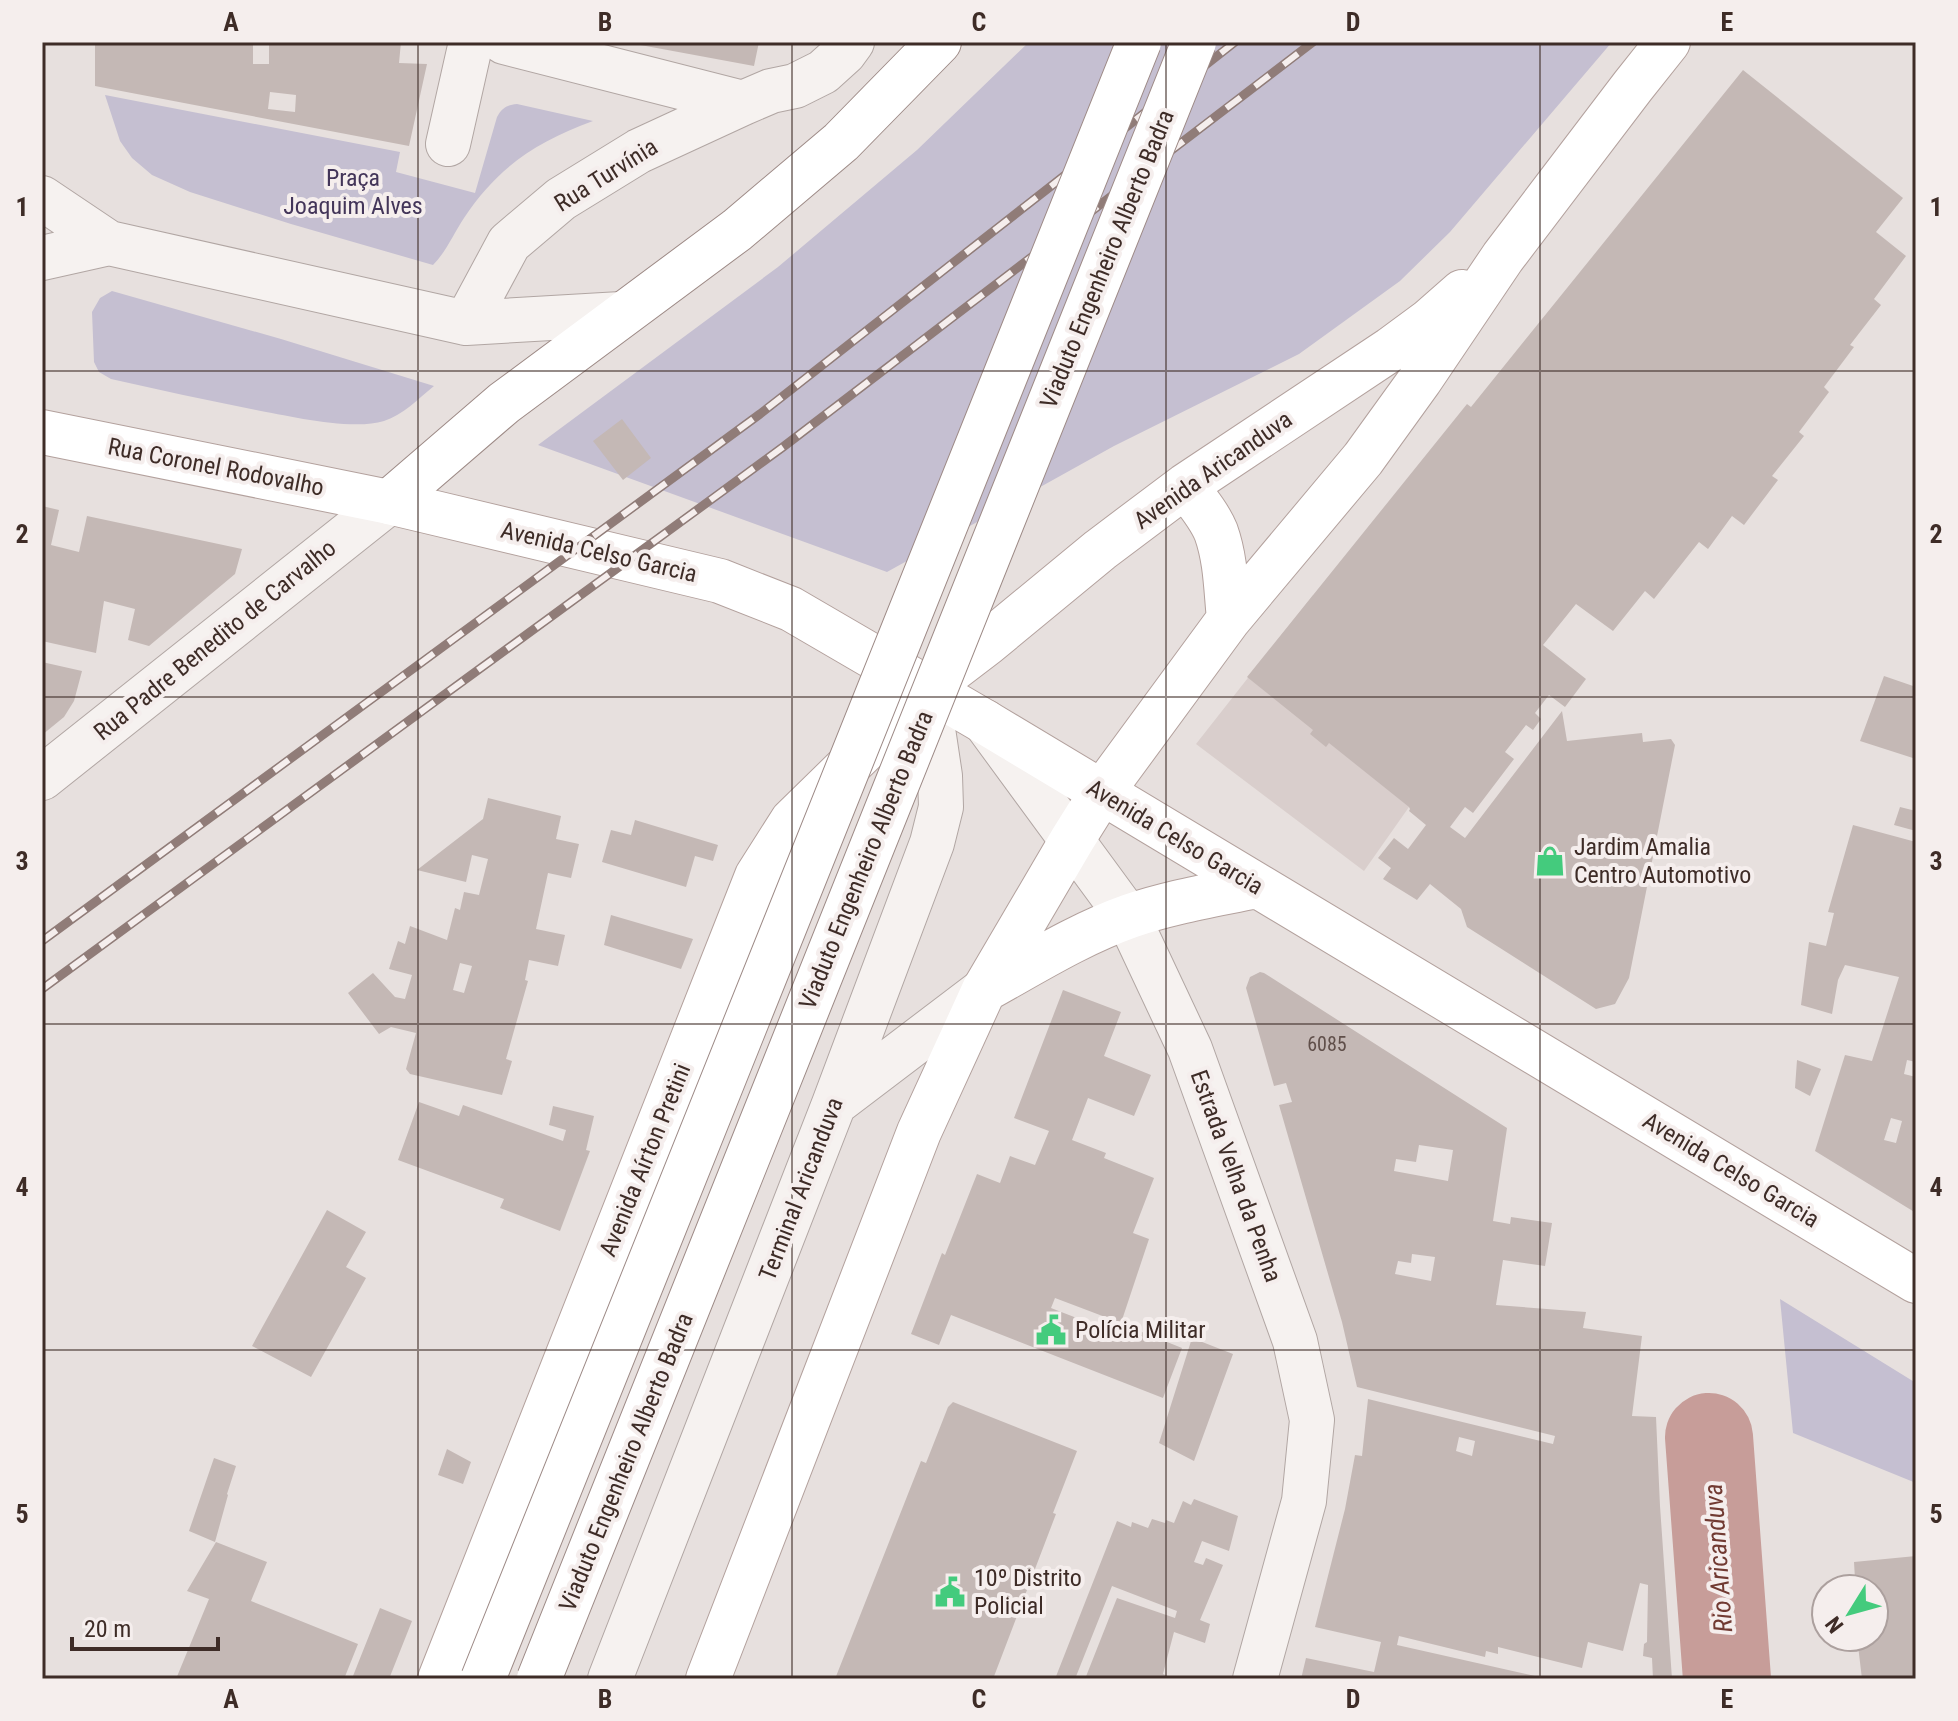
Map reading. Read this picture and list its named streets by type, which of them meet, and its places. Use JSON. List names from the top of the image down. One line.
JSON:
{"streets":{"main road":["Viaduto Engenheiro Alberto Badra","Rua Coronel Rodovalho","Avenida Aricanduva","Avenida Celso Garcia","Avenida Aírton Pretini"],"street":["Rua Turvínia","Rua Padre Benedito de Carvalho","Estrada Velha da Penha","Terminal Aricanduva"]},"crossings":[["Rua Coronel Rodovalho","Avenida Celso Garcia"],["Rua Coronel Rodovalho","Rua Padre Benedito de Carvalho"],["Avenida Aricanduva","Avenida Celso Garcia"],["Avenida Aricanduva","Avenida Aírton Pretini"],["Avenida Aricanduva","Terminal Aricanduva"],["Avenida Celso Garcia","Rua Padre Benedito de Carvalho"],["Avenida Celso Garcia","Avenida Aírton Pretini"],["Avenida Celso Garcia","Estrada Velha da Penha"],["Avenida Celso Garcia","Terminal Aricanduva"],["Avenida Aírton Pretini","Terminal Aricanduva"]],"water":["Rio Aricanduva"],"parks":["Praça Joaquim Alves"],"places":{"shop":["Jardim Amalia Centro Automotivo"],"public building":["Polícia Militar","10º Distrito Policial"]},"house_numbers":["6085"],"scale_bar":"20 m","north":"bottom left","grid":{"columns":["A","B","C","D","E"],"rows":["1","2","3","4","5"]}}
